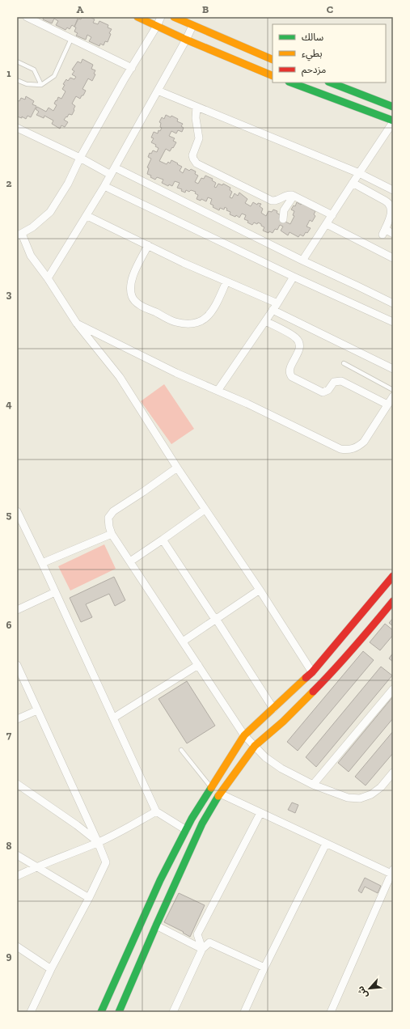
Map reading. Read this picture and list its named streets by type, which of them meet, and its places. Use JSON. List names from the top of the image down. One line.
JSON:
{"legend":["سالك","بطيء","مزدحم"],"north":"bottom left","grid":{"columns":["A","B","C"],"rows":["1","2","3","4","5","6","7","8","9"]}}
